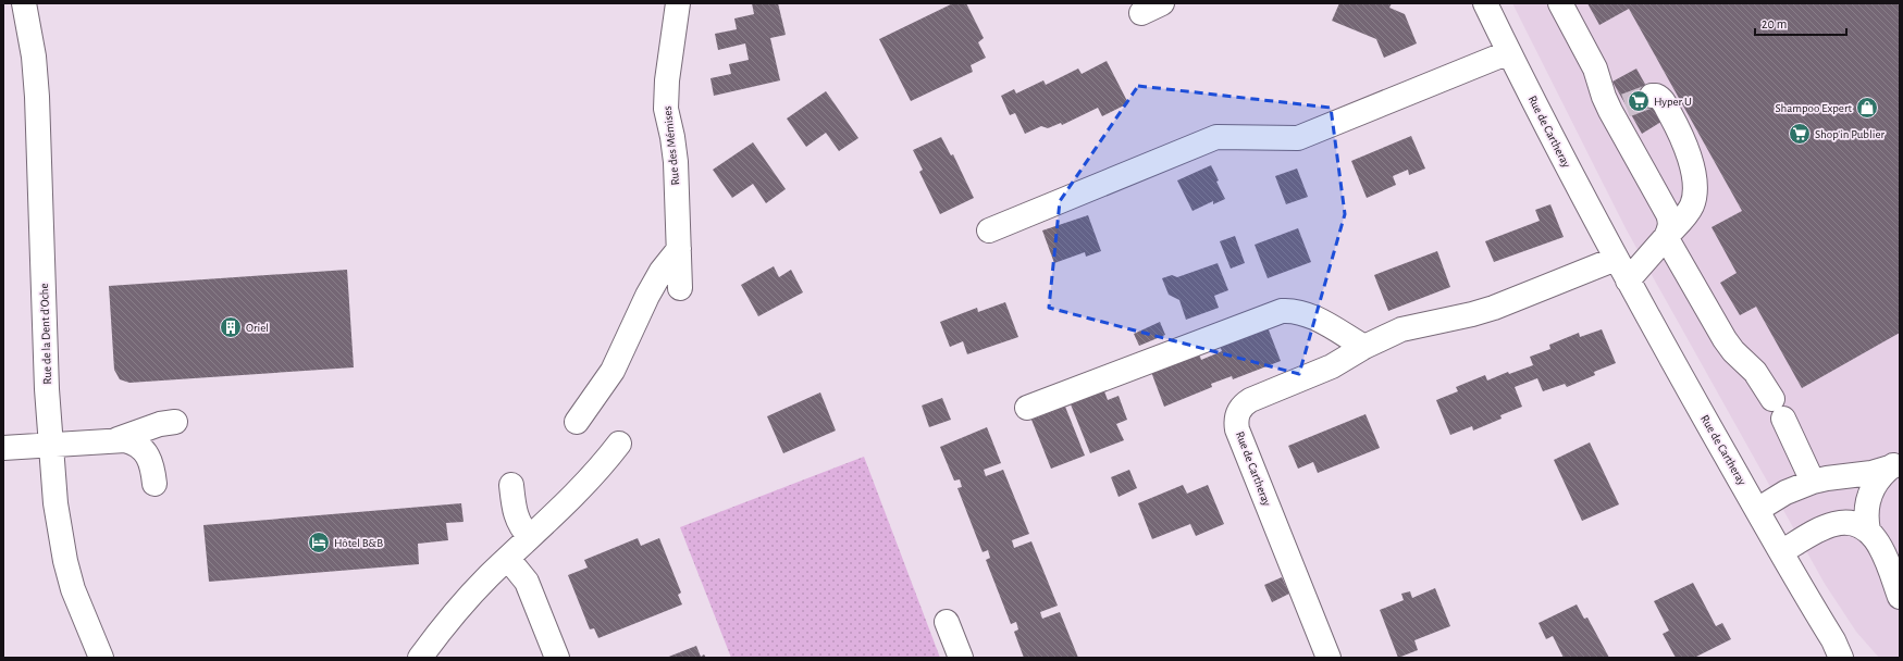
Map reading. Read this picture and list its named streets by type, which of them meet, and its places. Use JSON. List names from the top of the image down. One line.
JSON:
{"streets":{"street":["Rue de Cartheray","Rue des Mémises","Rue de la Dent d'Oche"]},"places":{"supermarket":["Hyper U","Shop'in Publier"],"shop":["Shampoo Expert"],"building":["Oriel"],"hotel":["Hôtel B&B"]},"scale_bar":"20 m"}
